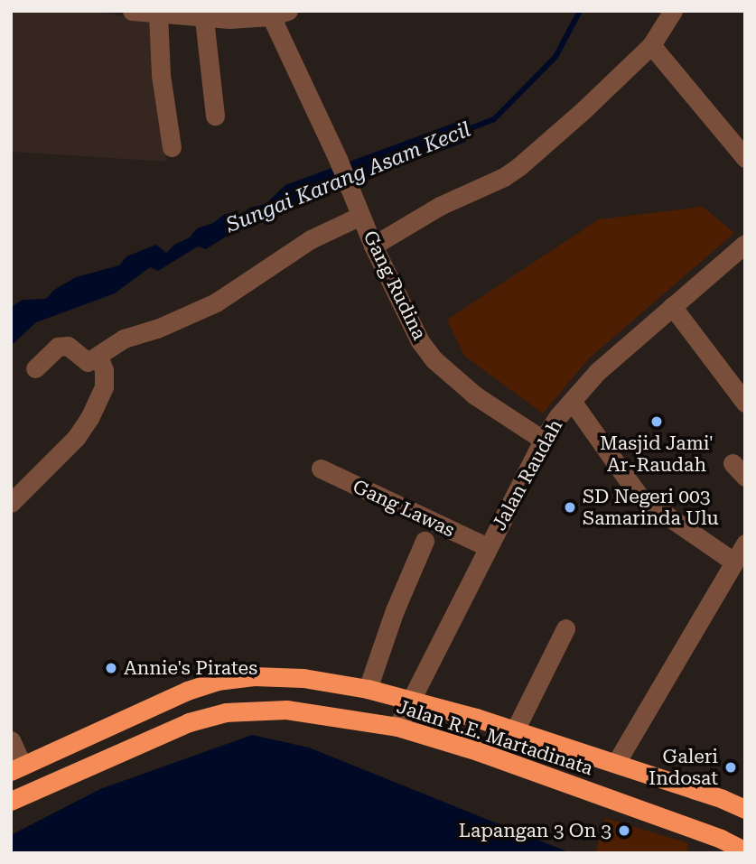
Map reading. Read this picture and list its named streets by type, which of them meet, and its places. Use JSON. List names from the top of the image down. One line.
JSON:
{"streets":{"highway":["Jalan R.E. Martadinata"],"street":["Gang Rudina","Jalan Raudah","Gang Lawas"]},"crossings":[["Gang Rudina","Jalan Raudah"],["Jalan Raudah","Gang Lawas"],["Jalan Raudah","Jalan R.E. Martadinata"]],"water":["Sungai Karang Asam Kecil"],"places":["Masjid Jami' Ar-Raudah","SD Negeri 003 Samarinda Ulu","Annie's Pirates","Galeri Indosat","Lapangan 3 On 3"]}
